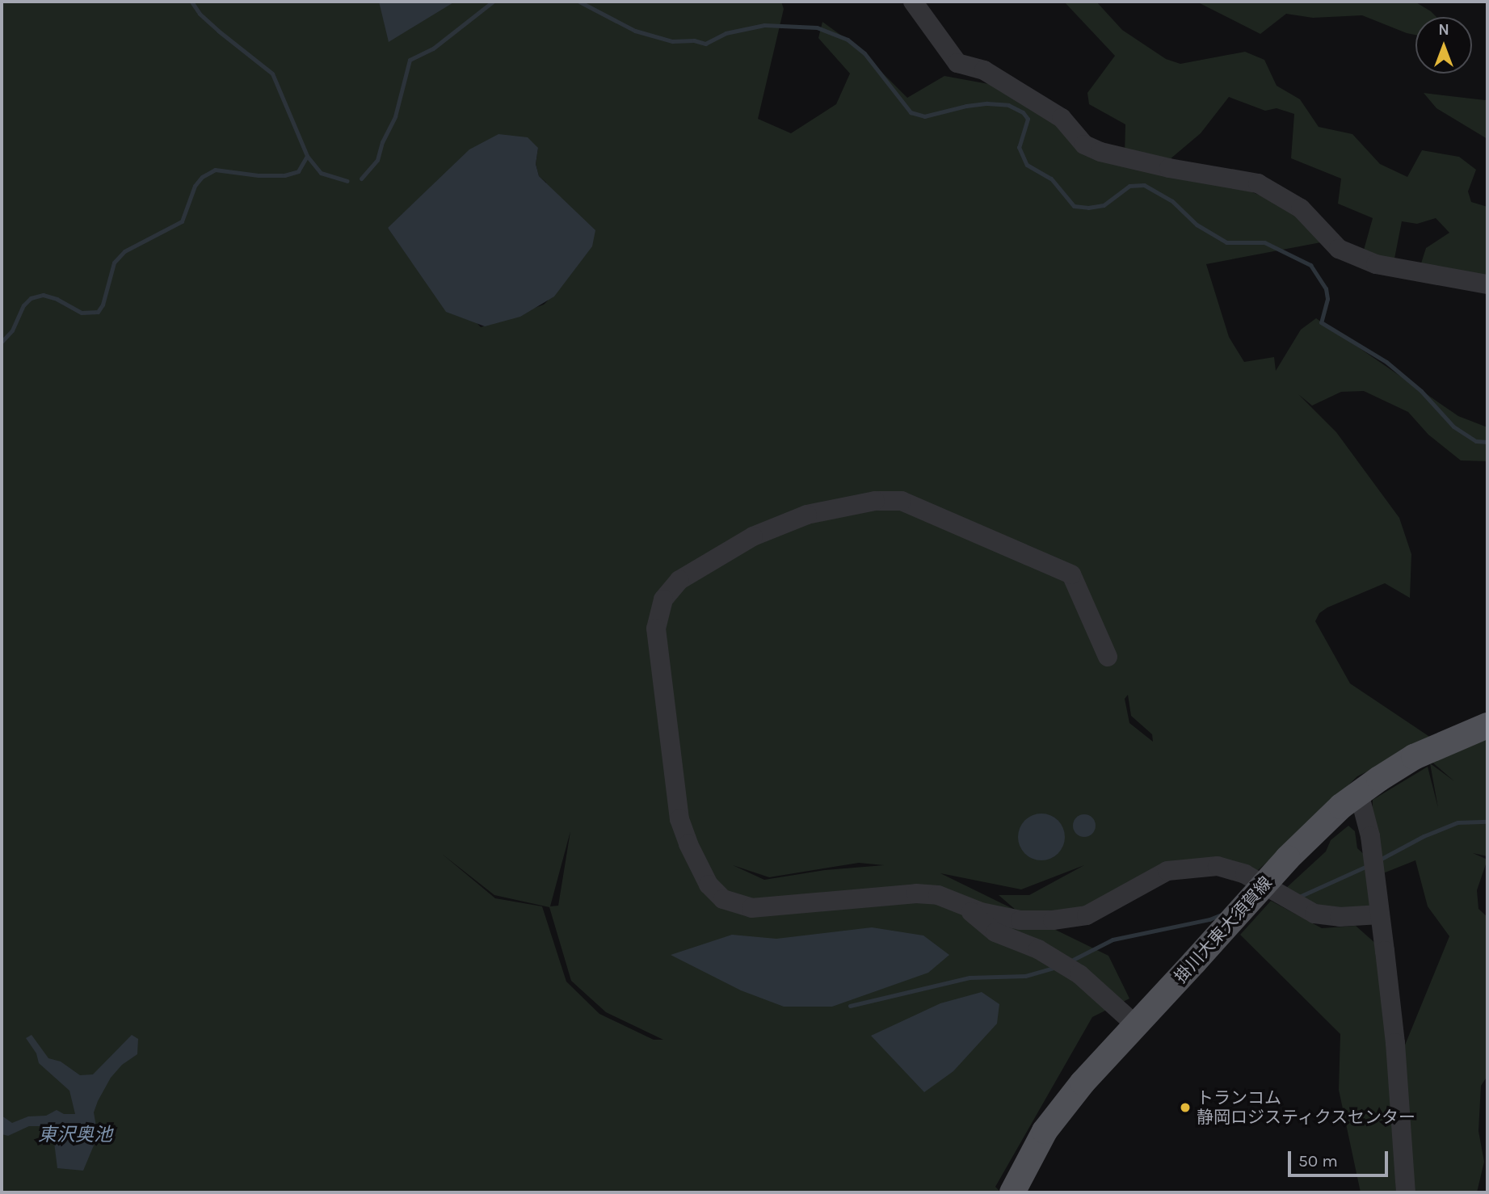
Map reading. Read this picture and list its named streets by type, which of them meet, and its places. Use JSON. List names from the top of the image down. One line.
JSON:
{"streets":{"main road":["掛川大東大須賀線"]},"water":["東沢奥池"],"places":["トランコム 静岡ロジスティクスセンター"],"scale_bar":"50 m","north":"top"}
